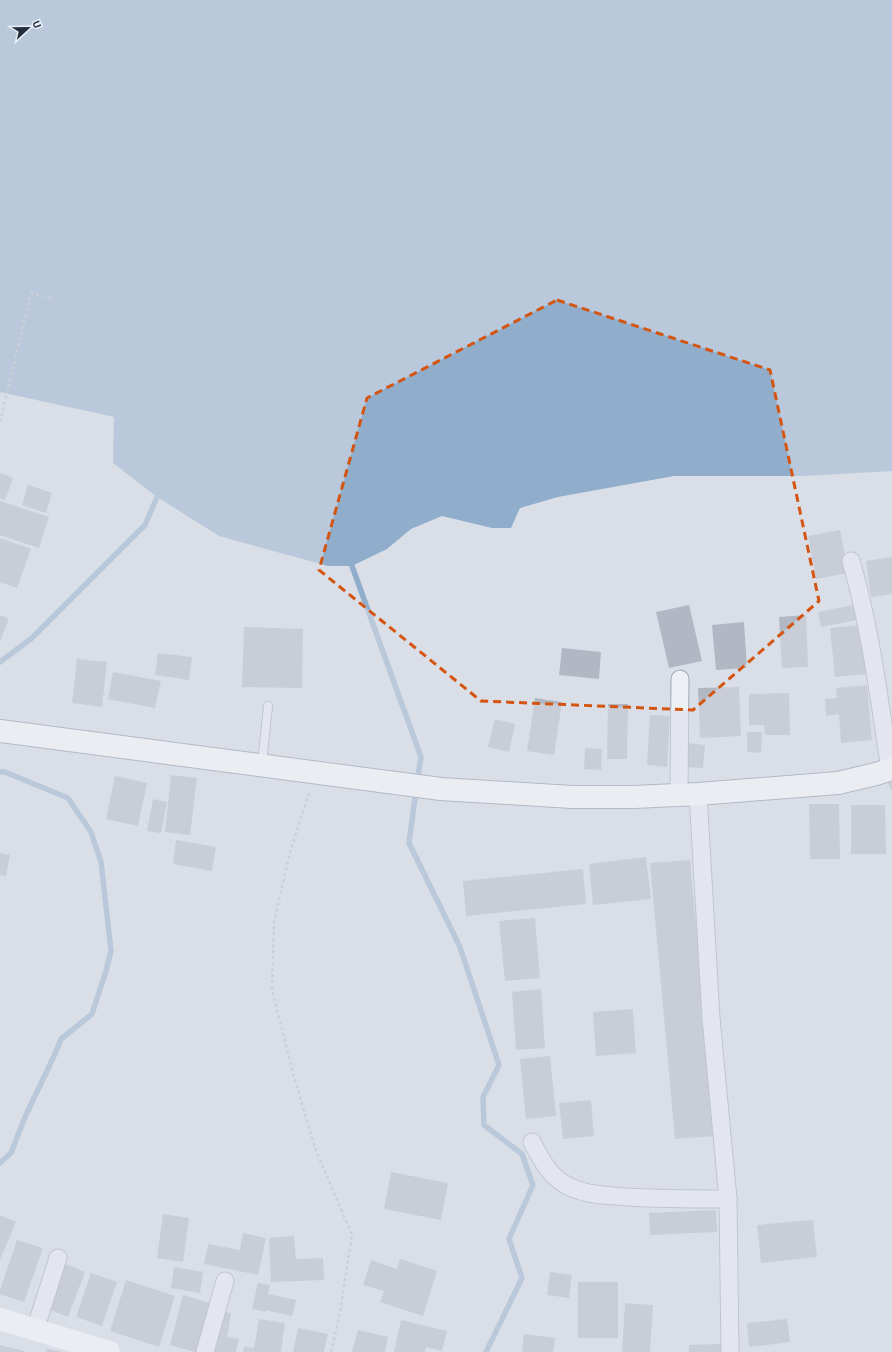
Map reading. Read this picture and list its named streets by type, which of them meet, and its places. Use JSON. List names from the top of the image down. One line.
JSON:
{"north":"right"}
